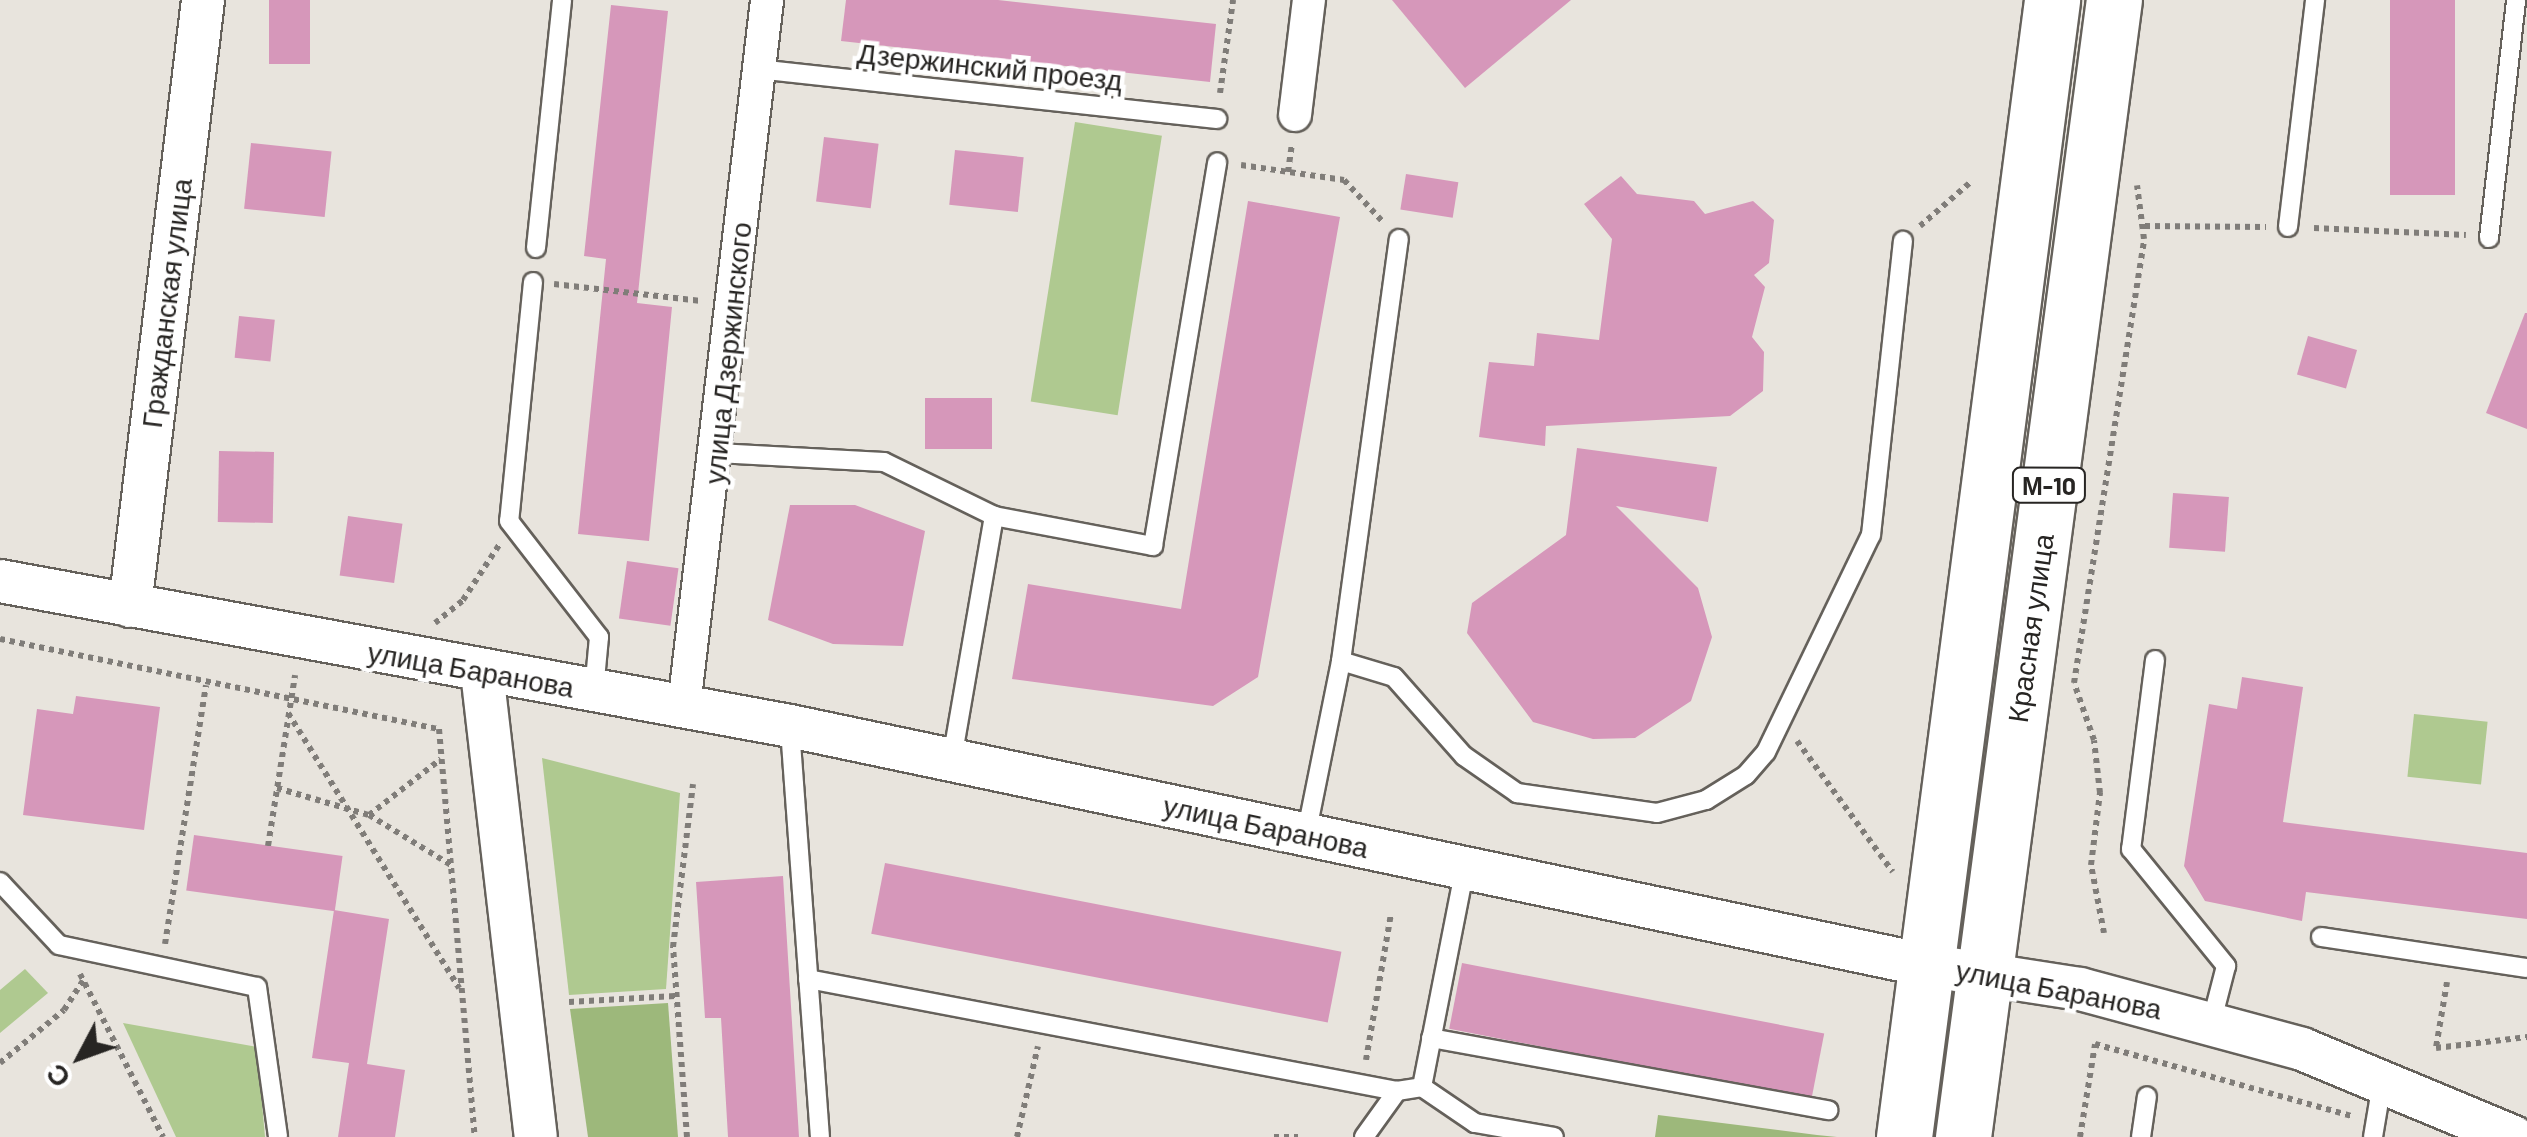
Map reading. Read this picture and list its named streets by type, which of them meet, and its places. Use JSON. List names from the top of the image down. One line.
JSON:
{"streets":{"highway":["М-10","Красная улица"],"street":["Гражданская улица","улица Дзержинского","улица Баранова"],"lane":["Дзержинский проезд"]},"crossings":[["Дзержинский проезд","улица Дзержинского"],["Гражданская улица","улица Баранова"],["улица Дзержинского","улица Баранова"],["М-10","улица Баранова"],["Красная улица","улица Баранова"]],"north":"bottom left"}
